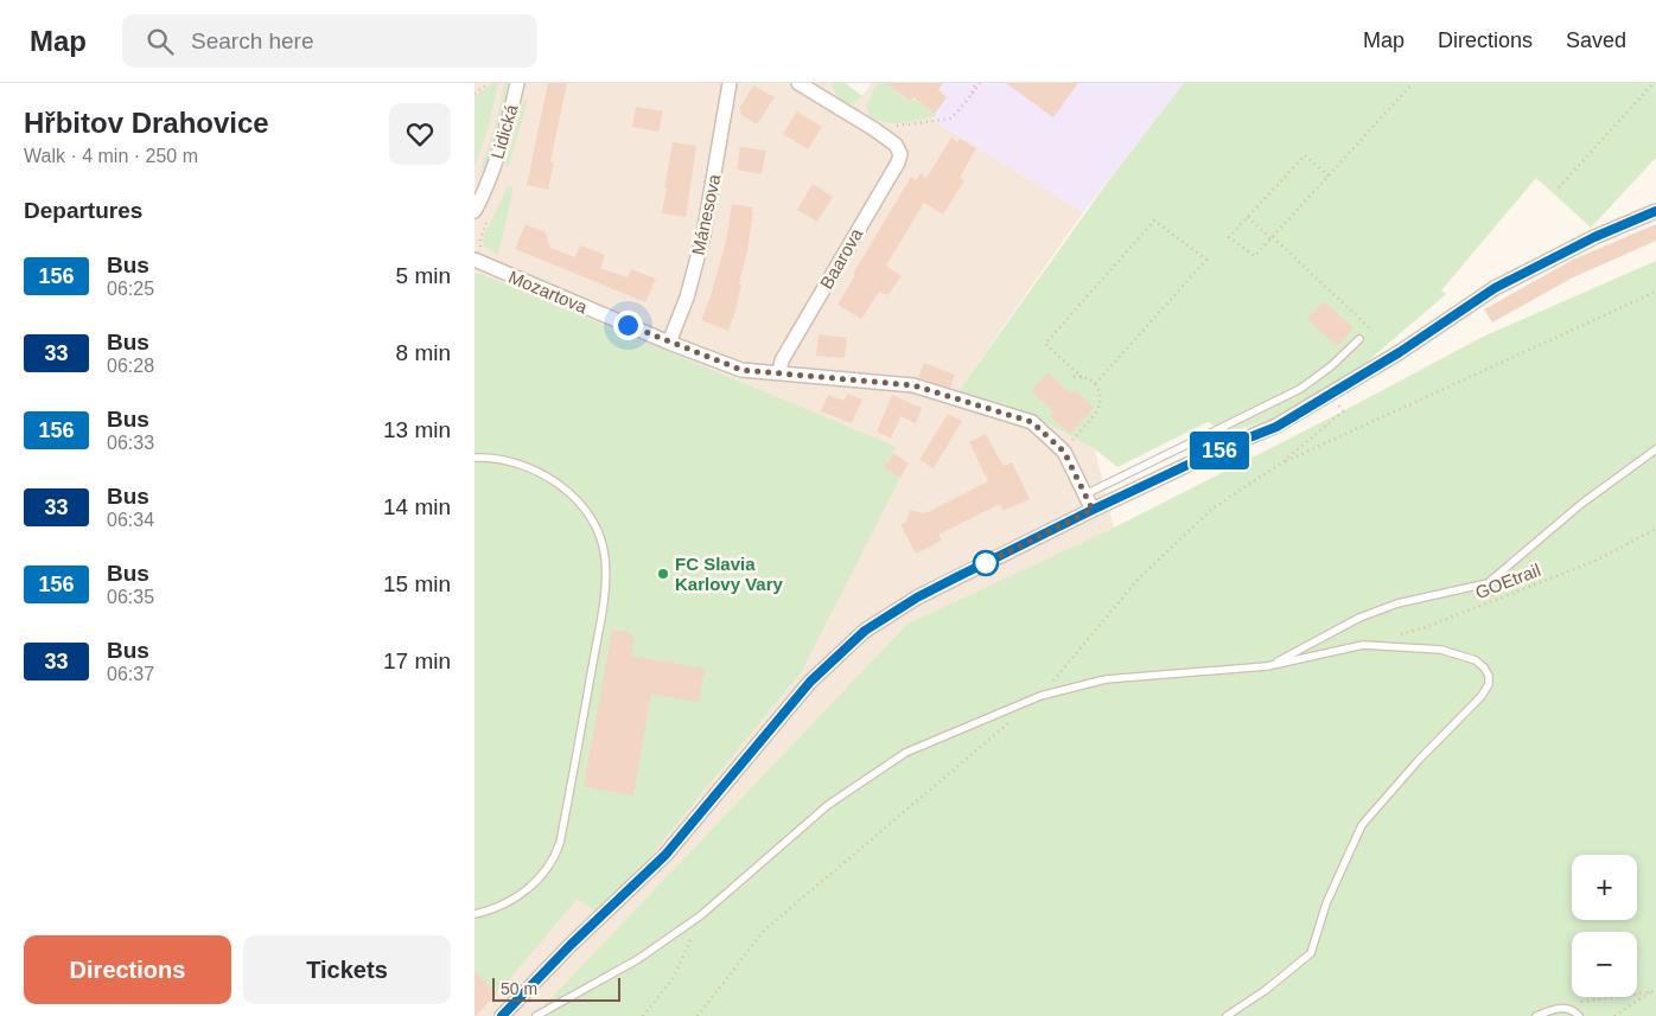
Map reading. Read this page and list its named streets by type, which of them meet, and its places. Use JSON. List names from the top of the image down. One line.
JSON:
{"streets":{"street":["Lidická","Mánesova","Baarova","Mozartova"],"path":["GOEtrail"]},"crossings":[["Mánesova","Mozartova"],["Baarova","Mozartova"]],"places":["FC Slavia Karlovy Vary"],"lines":["bus line 156"],"scale_bar":"50 m","page":{"header":"Map","search":"Search here","nav":["Map","Directions","Saved"],"heading":[["Hřbitov Drahovice","Walk · 4 min · 250 m"],"Departures"],"on_map":"156","list":[{"mark":"156","name":"Bus","note":"06:25","value":"5 min"},{"mark":"33","name":"Bus","note":"06:28","value":"8 min"},{"mark":"156","name":"Bus","note":"06:33","value":"13 min"},{"mark":"33","name":"Bus","note":"06:34","value":"14 min"},{"mark":"156","name":"Bus","note":"06:35","value":"15 min"},{"mark":"33","name":"Bus","note":"06:37","value":"17 min"}],"map_buttons":["+","−"],"buttons":["Directions","Tickets"],"scale":"50 m"}}
